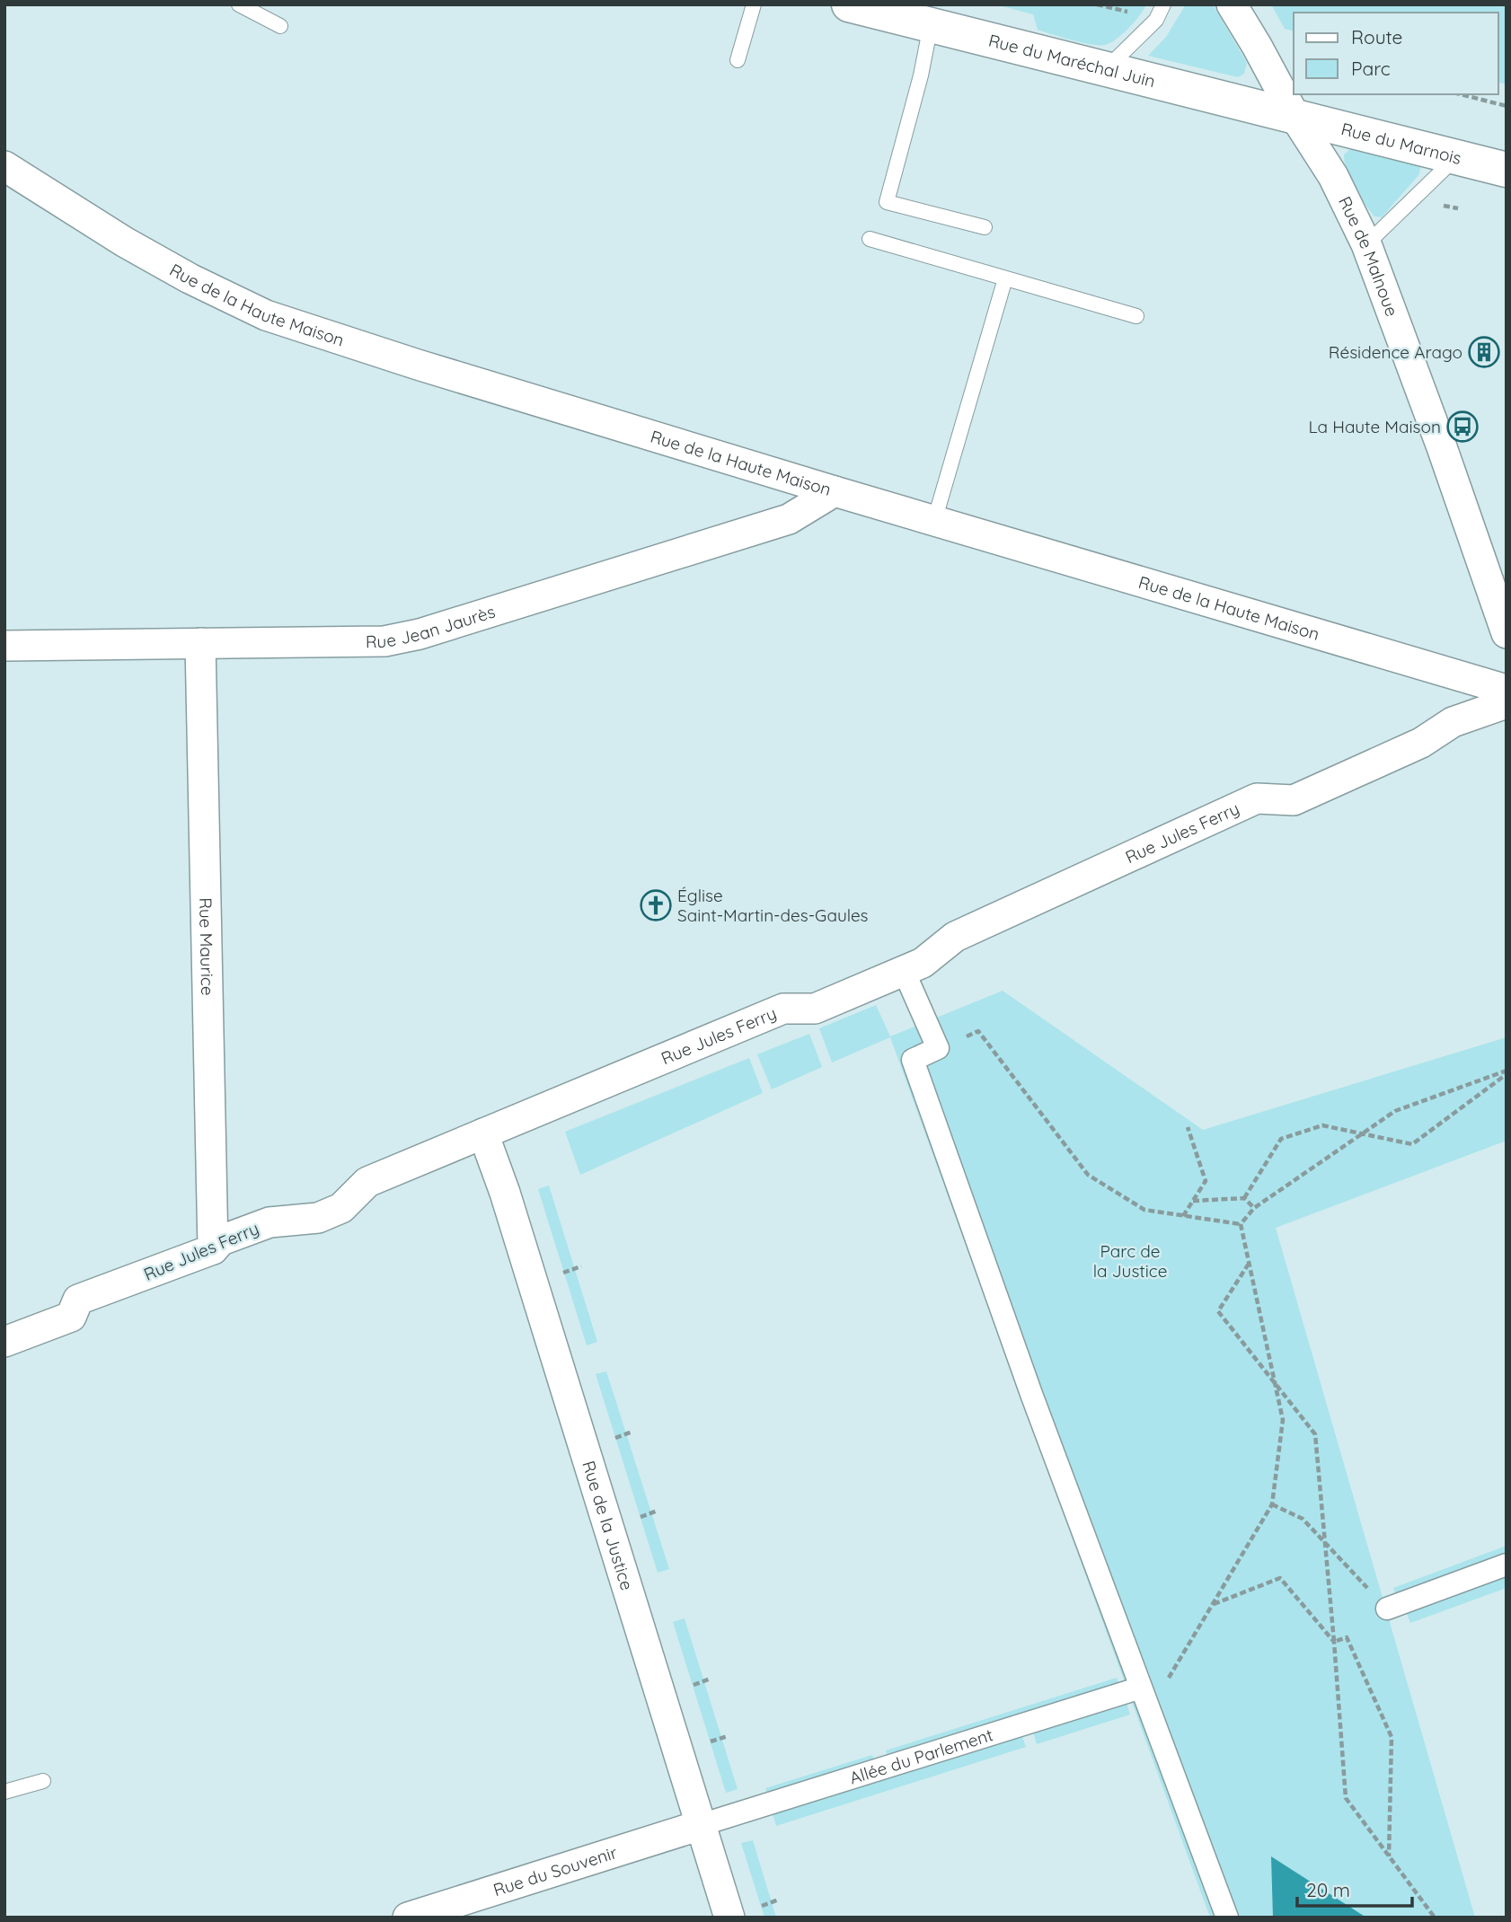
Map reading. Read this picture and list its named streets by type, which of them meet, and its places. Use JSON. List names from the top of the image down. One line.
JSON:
{"streets":{"street":["Rue du Maréchal Juin","Rue du Marnois","Rue de Malnoue","Rue de la Haute Maison","Rue Jean Jaurès","Rue Jules Ferry","Rue Maurice","Rue de la Justice","Allée du Parlement","Rue du Souvenir"]},"crossings":[["Rue du Maréchal Juin","Rue du Marnois"],["Rue du Maréchal Juin","Rue de Malnoue"],["Rue du Marnois","Rue de Malnoue"],["Rue de la Haute Maison","Rue Jean Jaurès"],["Rue Jean Jaurès","Rue Maurice"],["Rue Jules Ferry","Rue Maurice"],["Rue Jules Ferry","Rue de la Justice"],["Rue de la Justice","Allée du Parlement"],["Rue de la Justice","Rue du Souvenir"],["Allée du Parlement","Rue du Souvenir"]],"parks":["Parc de la Justice"],"places":{"building":["Résidence Arago"],"bus stop":["La Haute Maison"],"church":["Église Saint-Martin-des-Gaules"]},"legend":["Route","Parc"],"scale_bar":"20 m"}
